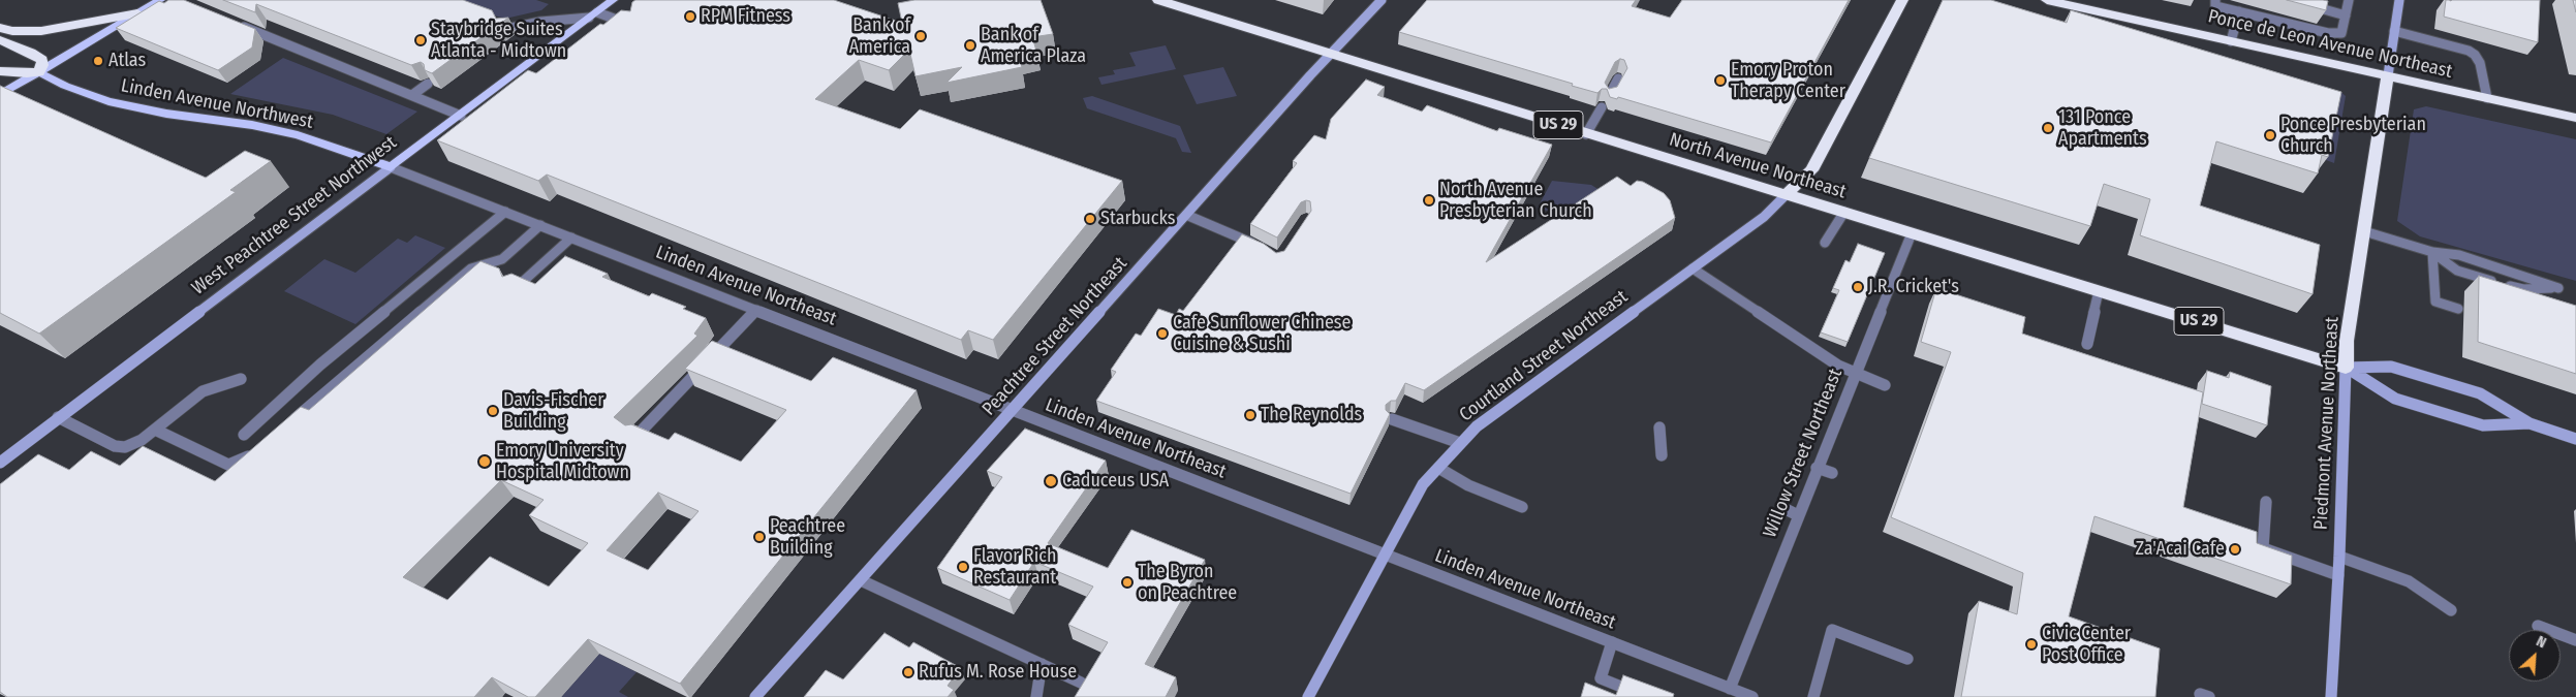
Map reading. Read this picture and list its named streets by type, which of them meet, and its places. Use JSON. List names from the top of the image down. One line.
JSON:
{"streets":{"highway":["Ponce de Leon Avenue Northeast","US 29","North Avenue Northeast","Piedmont Avenue Northeast"],"main road":["Linden Avenue Northwest","West Peachtree Street Northwest","Peachtree Street Northeast","Courtland Street Northeast"],"street":["Linden Avenue Northeast","Willow Street Northeast"]},"crossings":[["Ponce de Leon Avenue Northeast","Piedmont Avenue Northeast"],["Linden Avenue Northwest","West Peachtree Street Northwest"],["Linden Avenue Northwest","Linden Avenue Northeast"],["North Avenue Northeast","Peachtree Street Northeast"],["North Avenue Northeast","Courtland Street Northeast"],["North Avenue Northeast","Piedmont Avenue Northeast"],["North Avenue Northeast","Willow Street Northeast"],["West Peachtree Street Northwest","Linden Avenue Northeast"],["Linden Avenue Northeast","Peachtree Street Northeast"],["Linden Avenue Northeast","Courtland Street Northeast"],["Linden Avenue Northeast","Willow Street Northeast"]],"places":["RPM Fitness","Bank of America","Staybridge Suites Atlanta - Midtown","Bank of America Plaza","Atlas","Emory Proton Therapy Center","131 Ponce Apartments","Ponce Presbyterian Church","North Avenue Presbyterian Church","Starbucks","J.R. Cricket's","Cafe Sunflower Chinese Cuisine & Sushi","Davis-Fischer Building","The Reynolds","Emory University Hospital Midtown","Caduceus USA","Peachtree Building","Za'Acai Cafe","Flavor Rich Restaurant","The Byron on Peachtree","Civic Center Post Office","Rufus M. Rose House"],"north":"top right"}
